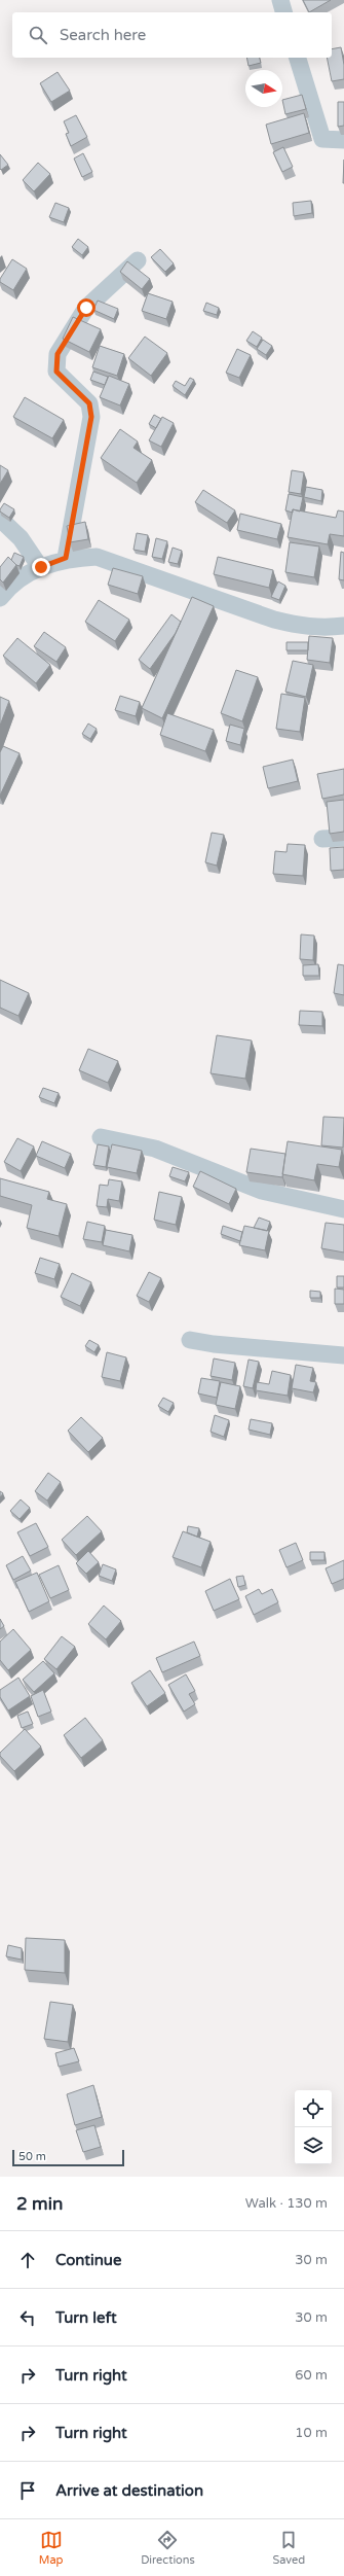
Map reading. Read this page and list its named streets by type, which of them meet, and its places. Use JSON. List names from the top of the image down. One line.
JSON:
{"scale_bar":"50 m","north":"right","page":{"search":"Search here","scale":"50 m","heading":["2 min","Walk · 130 m"],"list":[["Continue","30 m"],["Turn left","30 m"],["Turn right","60 m"],["Turn right","10 m"],"Arrive at destination"],"nav":["Map","Directions","Saved"]}}
